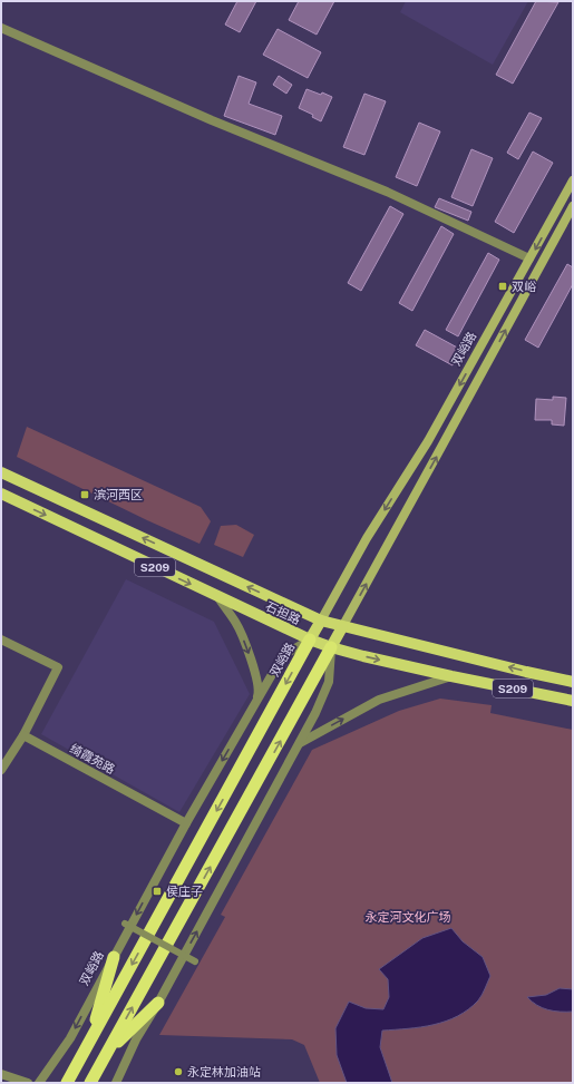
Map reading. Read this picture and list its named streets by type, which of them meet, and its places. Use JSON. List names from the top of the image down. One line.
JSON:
{"streets":{"highway":["双峪路"],"main road":["S209","石担路"],"street":["绮霞苑路"]},"crossings":[["双峪路","石担路"],["双峪路","绮霞苑路"]],"parks":["永定河文化广场"],"places":{"transit":["双峪","滨河西区","侯庄子"],"other":["永定林加油站"]}}
